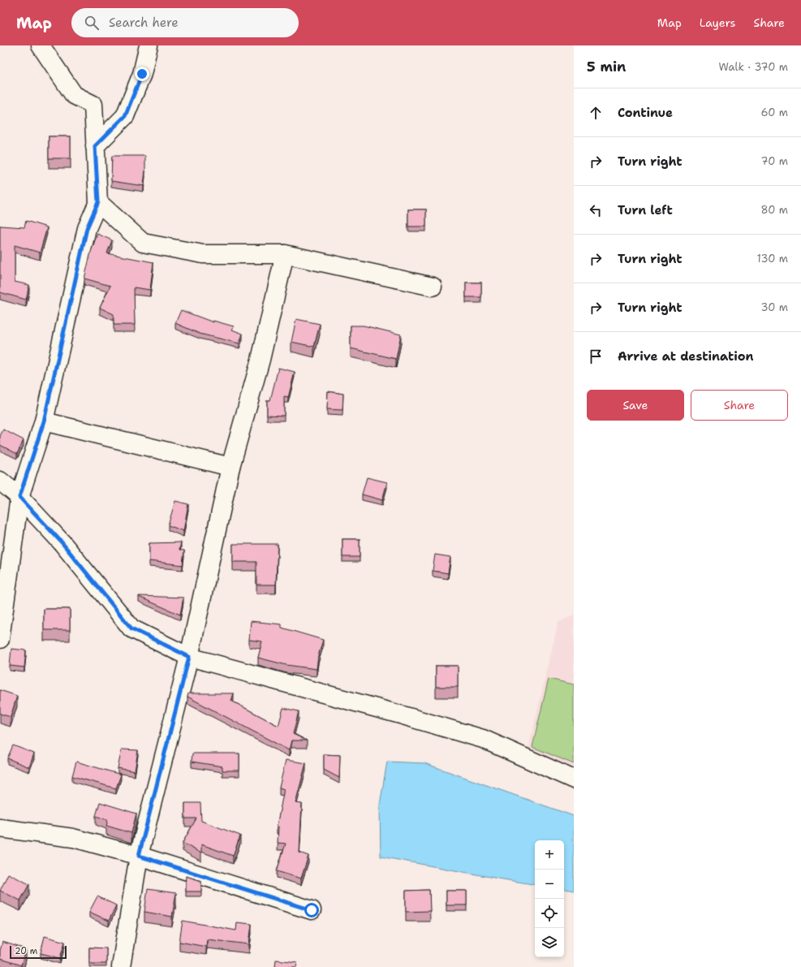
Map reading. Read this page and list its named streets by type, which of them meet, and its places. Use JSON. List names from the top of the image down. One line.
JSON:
{"scale_bar":"20 m","page":{"header":"Map","search":"Search here","nav":["Map","Layers","Share"],"heading":["5 min","Walk · 370 m"],"list":[["Continue","60 m"],["Turn right","70 m"],["Turn left","80 m"],["Turn right","130 m"],["Turn right","30 m"],"Arrive at destination"],"buttons":["Save","Share"],"map_buttons":["+","−"],"scale":"20 m"}}
